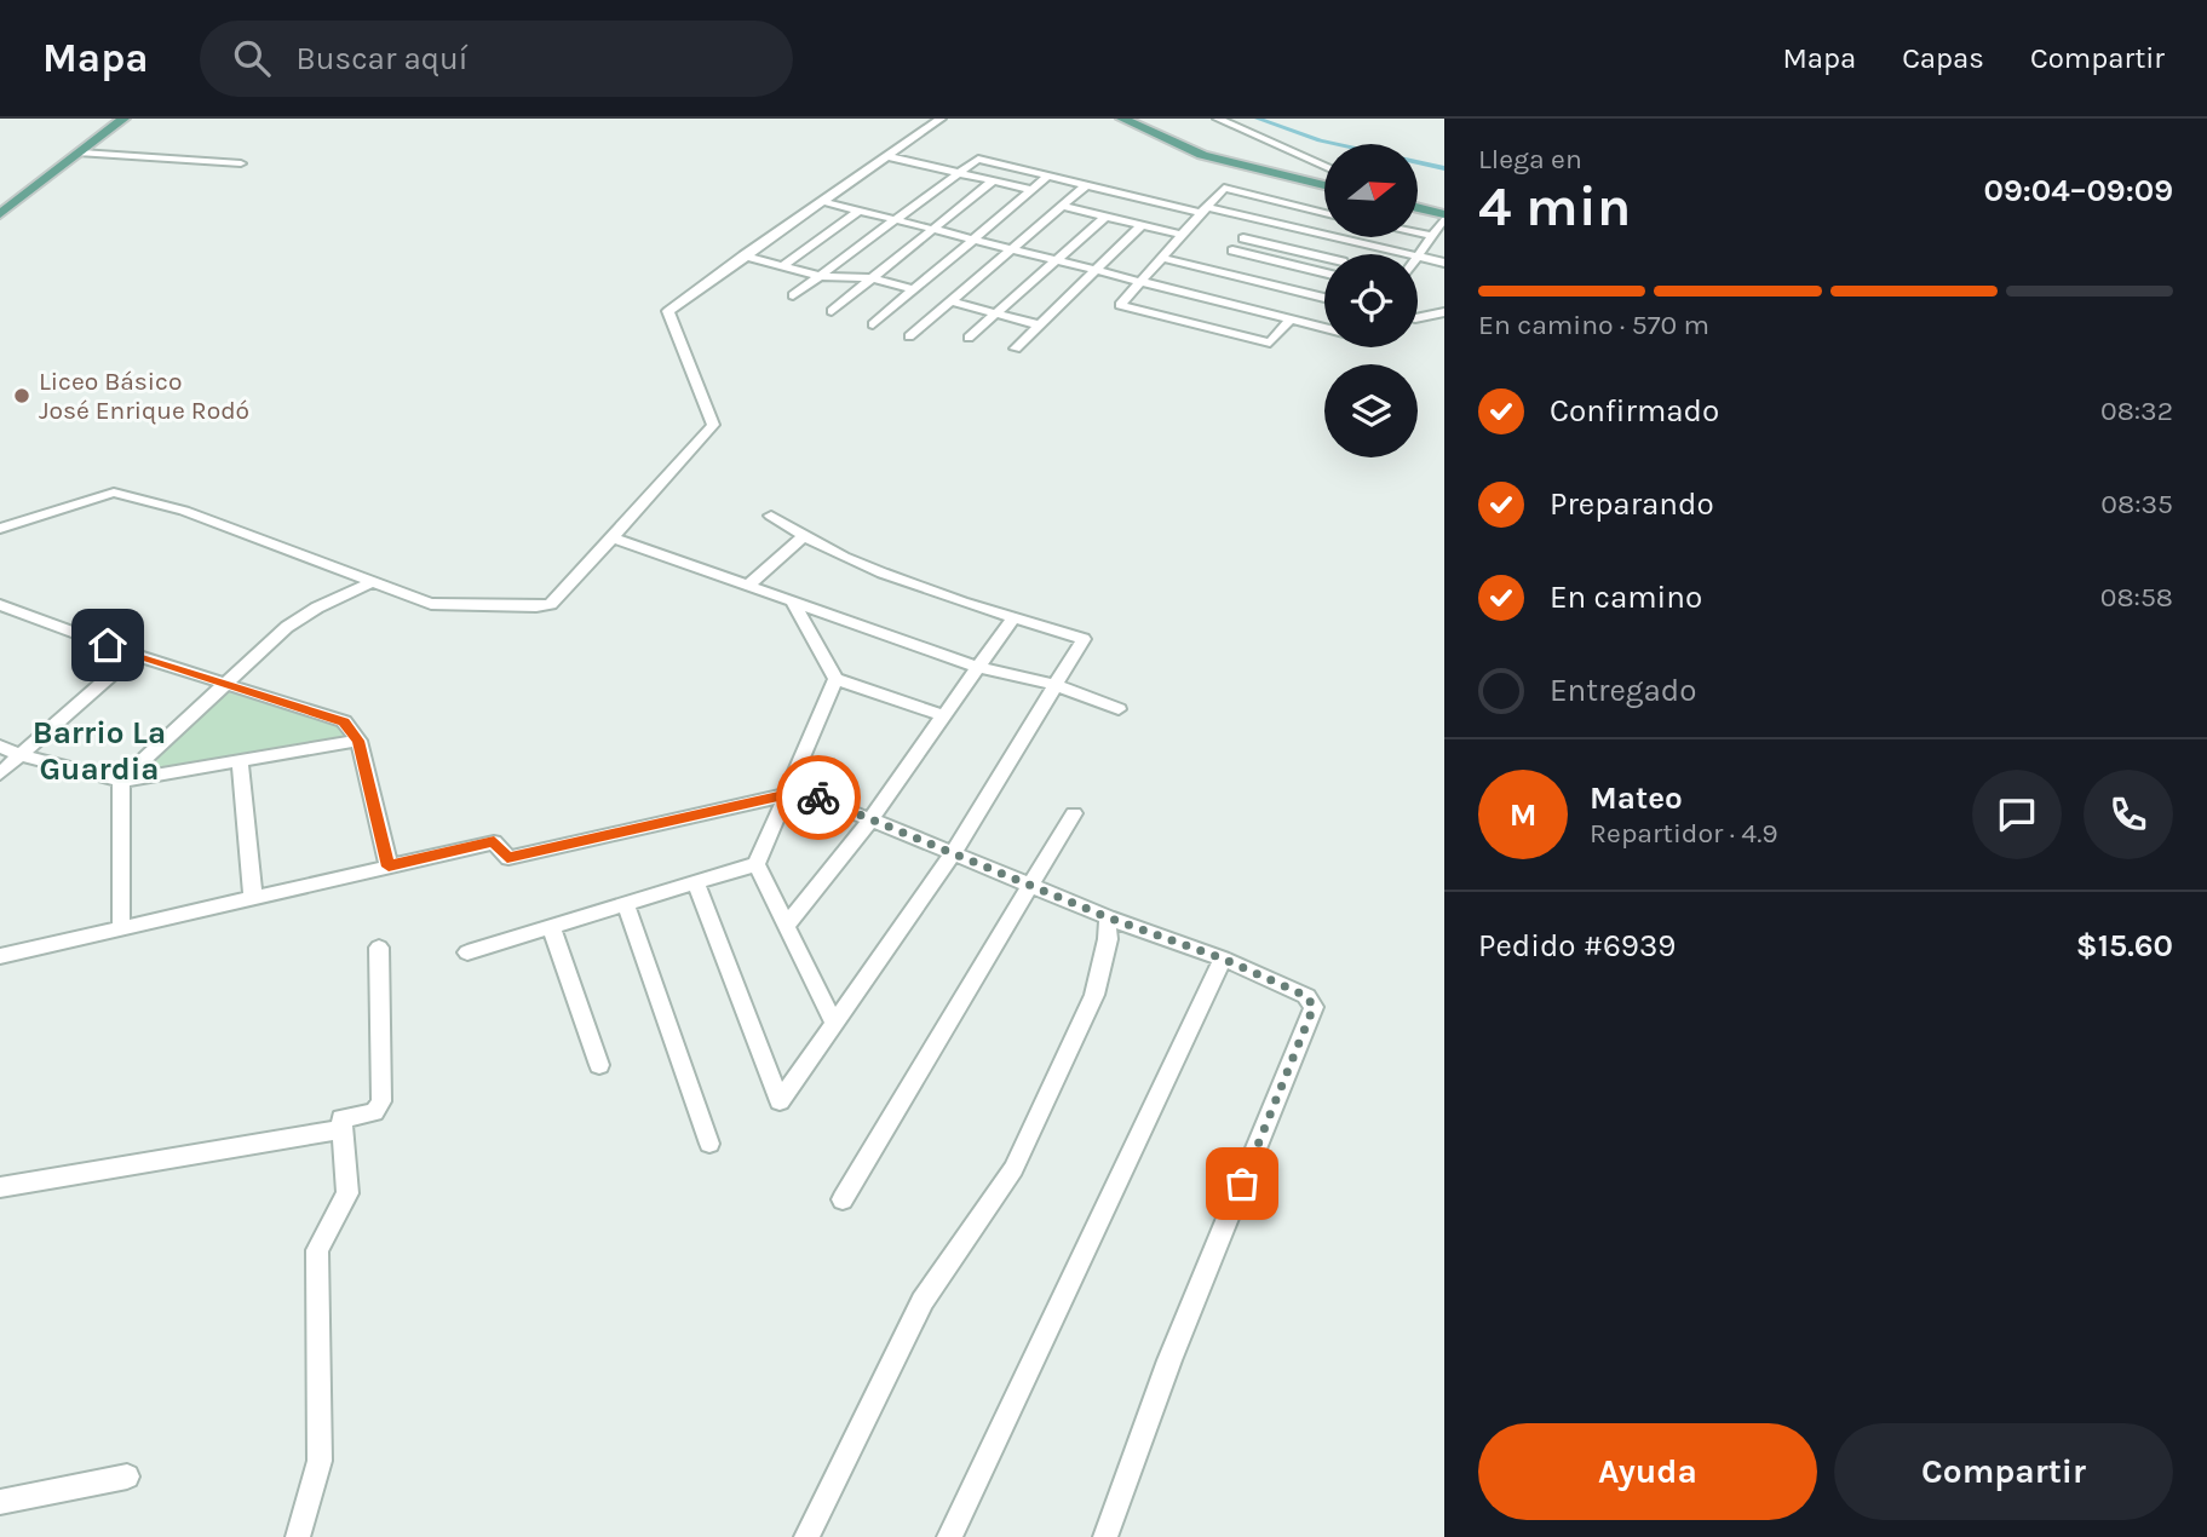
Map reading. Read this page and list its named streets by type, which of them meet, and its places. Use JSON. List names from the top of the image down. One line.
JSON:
{"districts":["Barrio La Guardia"],"places":["Liceo Básico José Enrique Rodó"],"north":"right","page":{"header":"Mapa","search":"Buscar aquí","nav":["Mapa","Capas","Compartir"],"heading":["4 min","Llega en","09:04–09:09"],"panel":["Mateo","Repartidor · 4.9","Pedido #6939","$15.60"],"bar":"En camino · 570 m","list":[["Confirmado","08:32"],["Preparando","08:35"],["En camino","08:58"],"Entregado"],"round":"M","buttons":["Ayuda","Compartir"]}}
